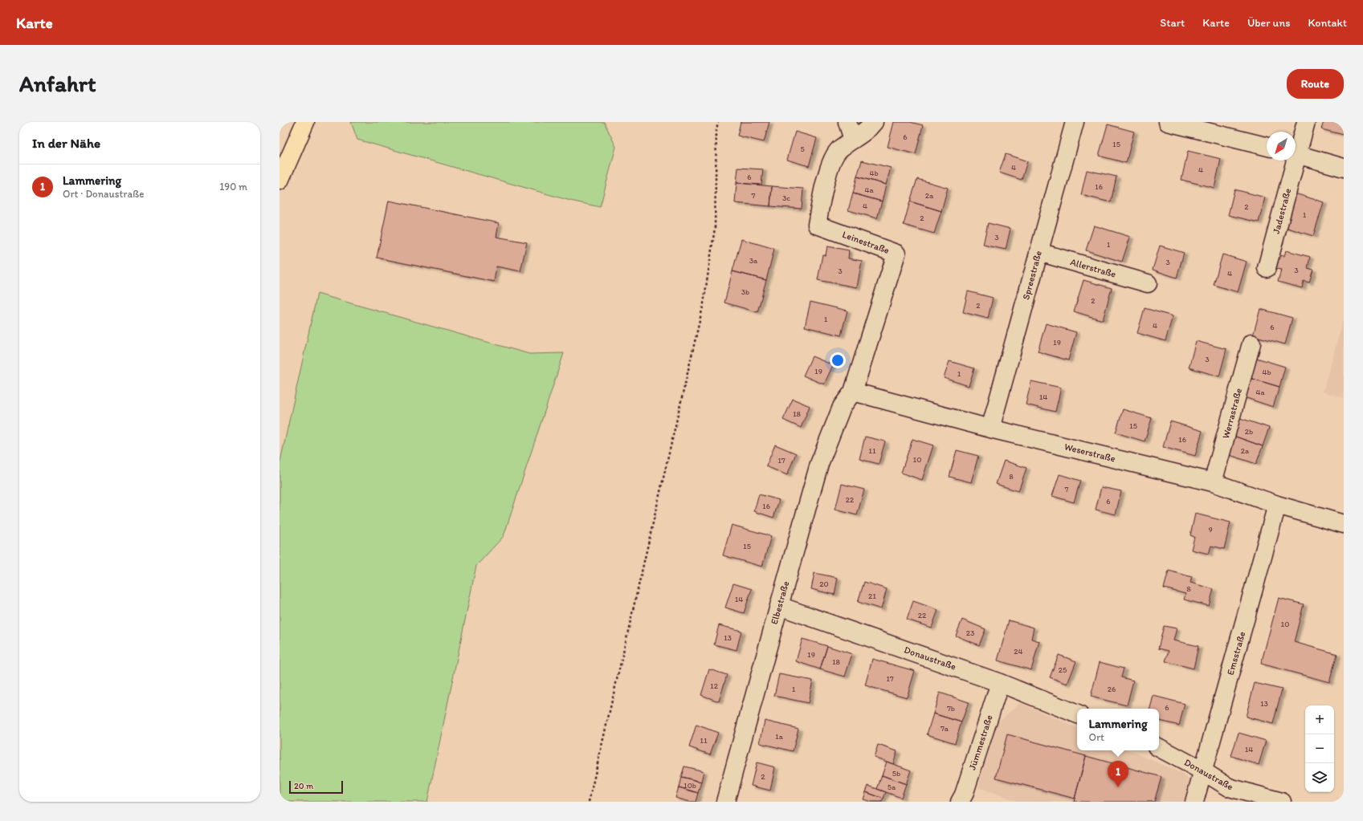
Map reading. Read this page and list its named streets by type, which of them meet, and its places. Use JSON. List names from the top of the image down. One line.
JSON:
{"streets":{"street":["Jadestraße","Leinestraße","Allerstraße","Spreestraße","Werrastraße","Weserstraße","Elbestraße","Emsstraße","Donaustraße","Jümmestraße"]},"crossings":[["Leinestraße","Weserstraße"],["Leinestraße","Elbestraße"],["Allerstraße","Spreestraße"],["Spreestraße","Weserstraße"],["Werrastraße","Weserstraße"],["Weserstraße","Elbestraße"],["Weserstraße","Emsstraße"],["Elbestraße","Donaustraße"],["Emsstraße","Donaustraße"],["Donaustraße","Jümmestraße"]],"house_numbers":["6","15","5","4","4","4b","6","16","4a","7","2a","3c","4","2","1","2","3","1","3a","3","3","3","4","3b","2","2","1","4","6","19","3","19","4b","1","4a","14","18","15","2b","16","11","2a","10","17","8","7","22","6","16","9","15","20","8","21","14","22","10","23","13","24","19","18","25","17","12","1","26","13","6","7b","7a","1a","11","14","5b","2","10b","5a"],"scale_bar":"20 m","north":"bottom left","page":{"header":"Karte","nav":["Start","Karte","Über uns","Kontakt"],"buttons":"Route","title":"Anfahrt","heading":"In der Nähe","list":[{"mark":"1","name":"Lammering","note":"Ort · Donaustraße","value":"190 m"}],"map_buttons":["+","−"],"popup":["Lammering","Ort"],"pins":"1","scale":"20 m"}}
